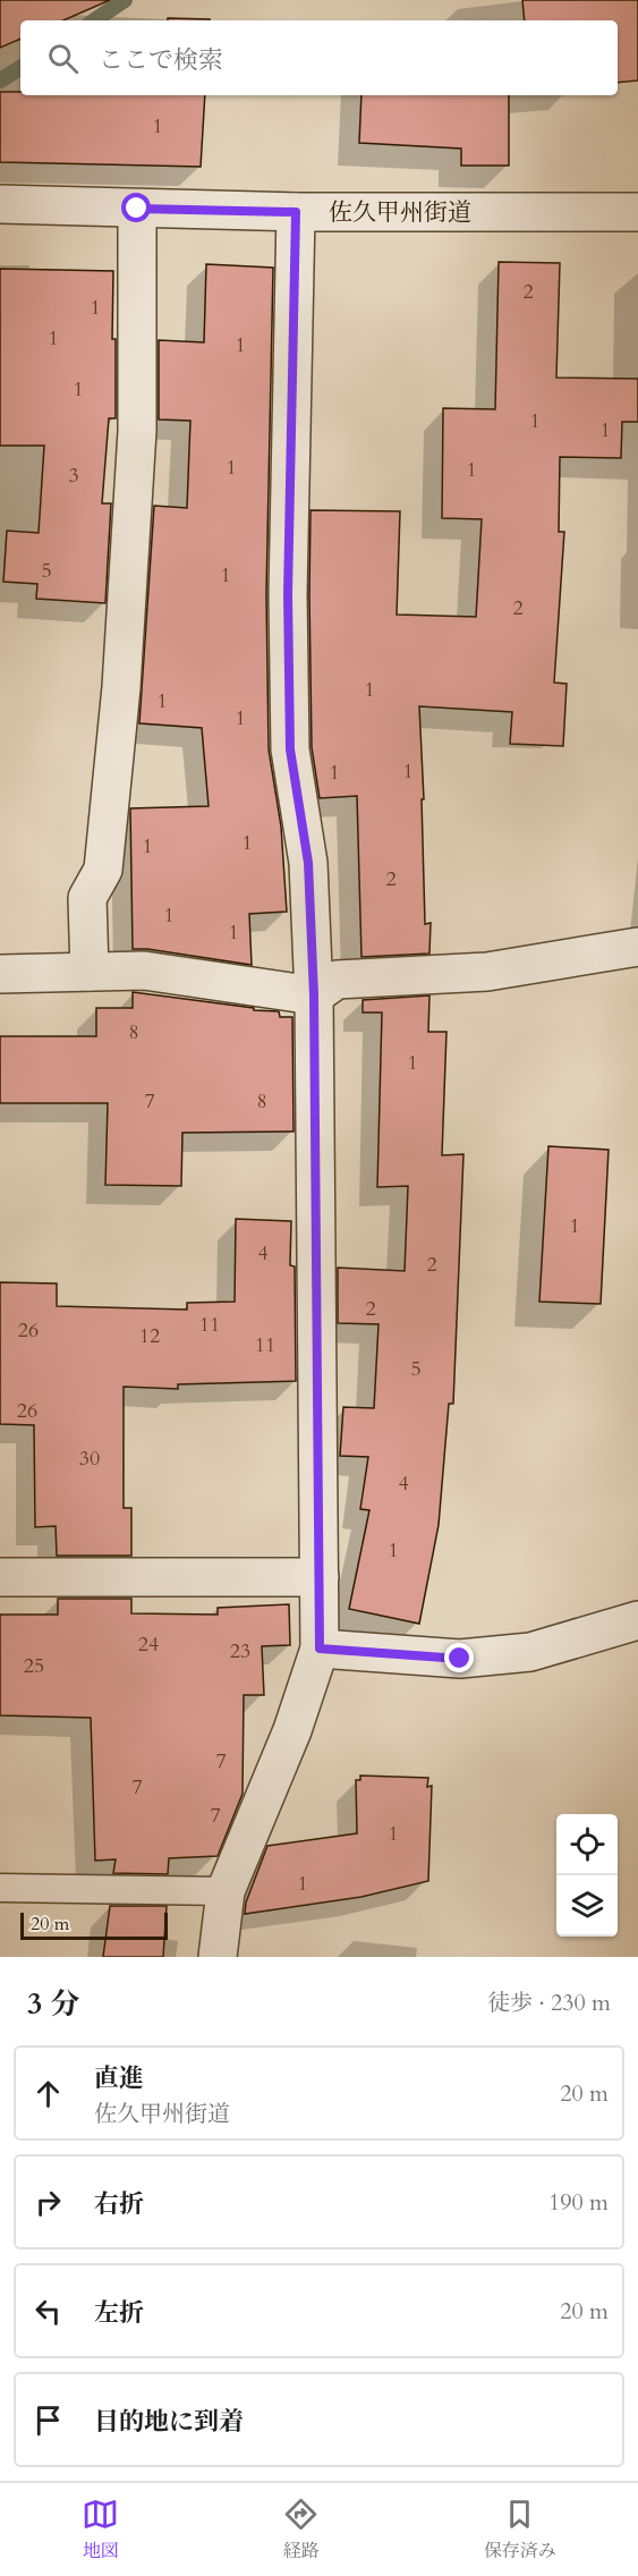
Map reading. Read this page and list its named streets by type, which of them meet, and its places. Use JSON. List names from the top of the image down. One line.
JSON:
{"streets":{"street":["佐久甲州街道"]},"house_numbers":["1","2","1","1","1","1","1","1","1","1","3","5","1","2","1","1","1","1","1","1","1","2","1","1","8","1","7","8","1","4","2","2","11","26","12","11","5","26","30","4","1","24","23","25","7","7","7","1","1"],"scale_bar":"20 m","page":{"search":"ここで検索","scale":"20 m","heading":["3 分","徒歩 · 230 m"],"list":[["直進","佐久甲州街道","20 m"],["右折","190 m"],["左折","20 m"],"目的地に到着"],"nav":["地図","経路","保存済み"]}}
